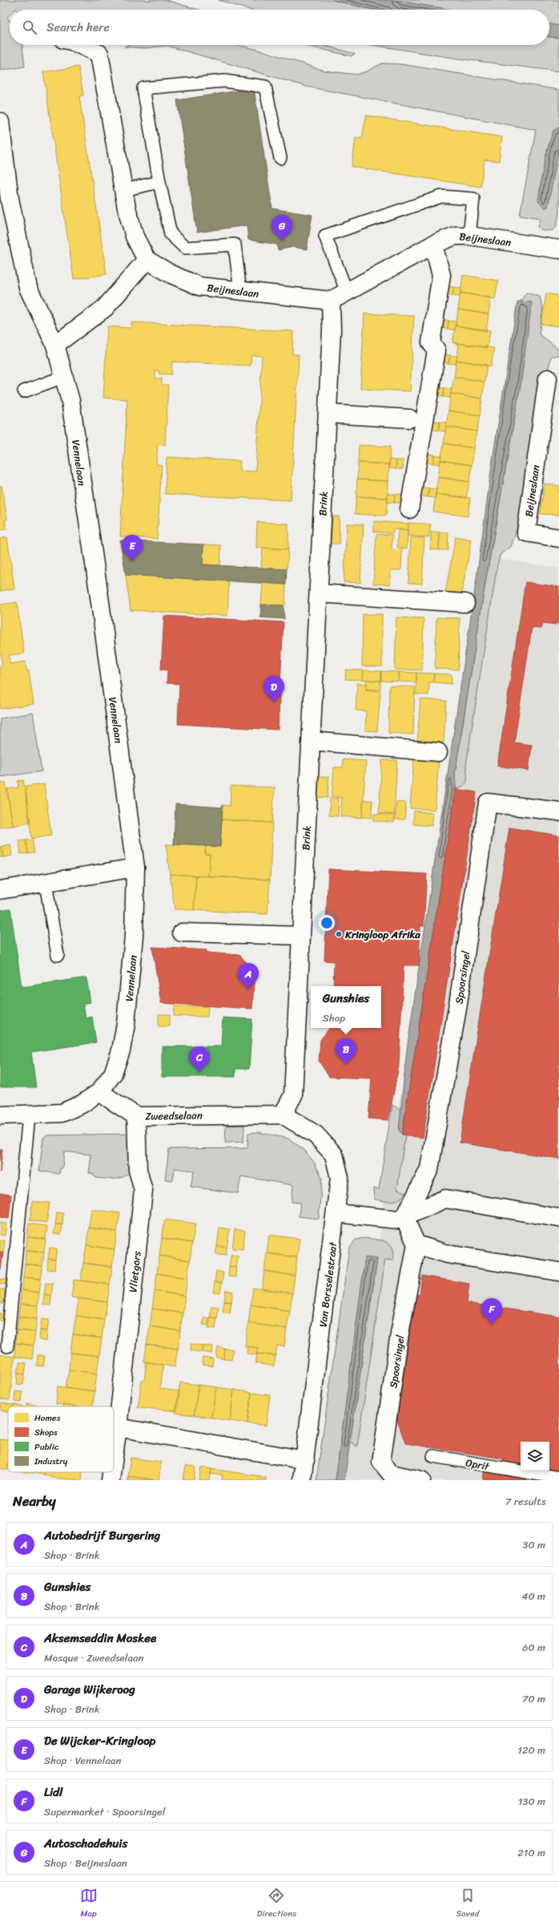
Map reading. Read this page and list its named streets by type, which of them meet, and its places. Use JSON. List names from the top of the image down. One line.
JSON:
{"streets":{"street":["Beijneslaan","Vennelaan","Brink","Spoorsingel","Zweedselaan","Vlietgors","Van Borsselestraat"],"lane":["Oprit"]},"crossings":[["Beijneslaan","Brink"],["Vennelaan","Zweedselaan"],["Brink","Zweedselaan"],["Brink","Van Borsselestraat"],["Zweedselaan","Vlietgors"],["Zweedselaan","Van Borsselestraat"]],"places":["Kringloop Afrika"],"legend":["Homes","Shops","Public","Industry"],"page":{"search":"Search here","pins":["G","E","D","A","B","C","F"],"popup":["Gunshies","Shop"],"heading":["Nearby","7 results"],"list":[{"mark":"A","name":"Autobedrijf Burgering","note":"Shop · Brink","value":"30 m"},{"mark":"B","name":"Gunshies","note":"Shop · Brink","value":"40 m"},{"mark":"C","name":"Aksemseddin Moskee","note":"Mosque · Zweedselaan","value":"60 m"},{"mark":"D","name":"Garage Wijkeroog","note":"Shop · Brink","value":"70 m"},{"mark":"E","name":"De Wijcker-Kringloop","note":"Shop · Vennelaan","value":"120 m"},{"mark":"F","name":"Lidl","note":"Supermarket · Spoorsingel","value":"130 m"},{"mark":"G","name":"Autoschadehuis","note":"Shop · Beijneslaan","value":"210 m"}],"nav":["Map","Directions","Saved"]}}
